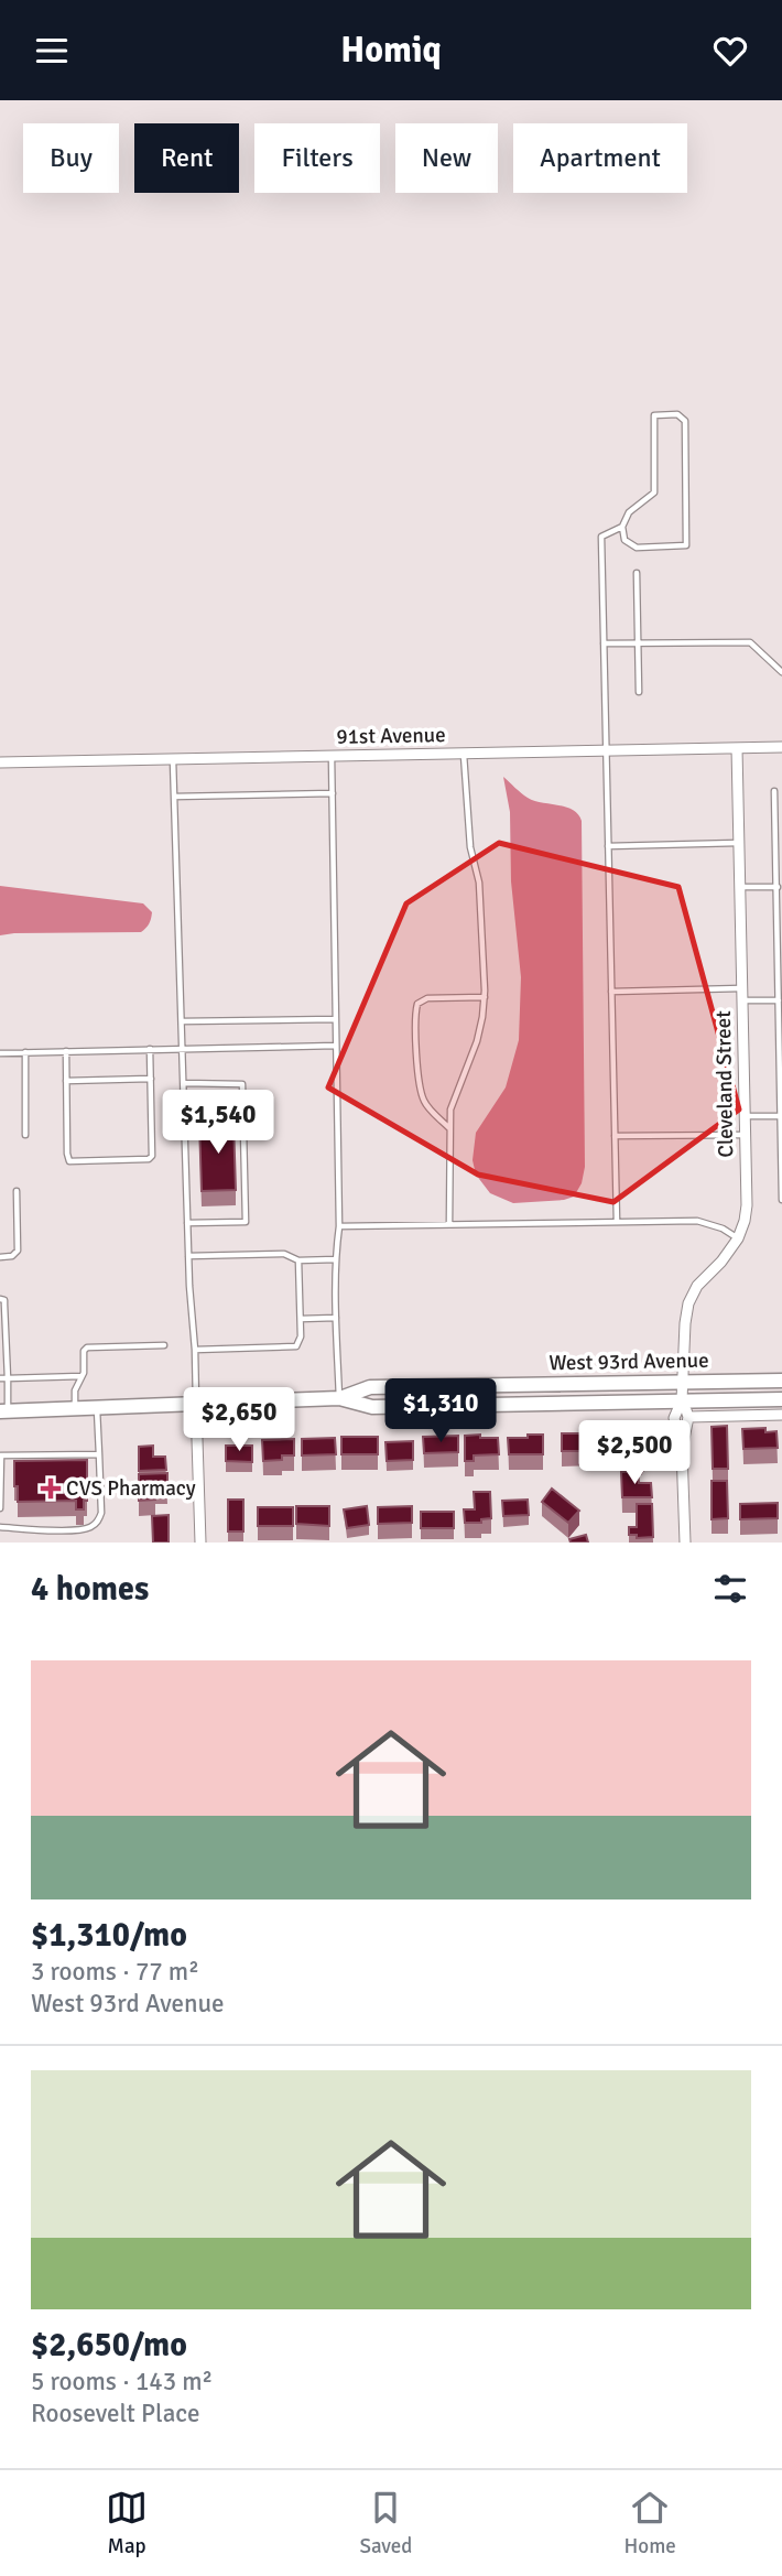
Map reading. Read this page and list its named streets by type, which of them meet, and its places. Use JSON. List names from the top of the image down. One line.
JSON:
{"streets":{"street":["91st Avenue","Cleveland Street","West 93rd Avenue"]},"crossings":[["91st Avenue","Cleveland Street"],["Cleveland Street","West 93rd Avenue"]],"places":{"health":["CVS Pharmacy"]},"page":{"header":"Homiq","chip":["Buy","Rent","Filters","New","Apartment"],"price":["$1,540","$1,310","$2,650","$2,500"],"heading":"4 homes","list":[{"name":"$1,310/mo","note":"3 rooms · 77 m² · West 93rd Avenue"},{"name":"$2,650/mo","note":"5 rooms · 143 m² · Roosevelt Place"}],"tabs":["Map","Saved","Home"]}}
